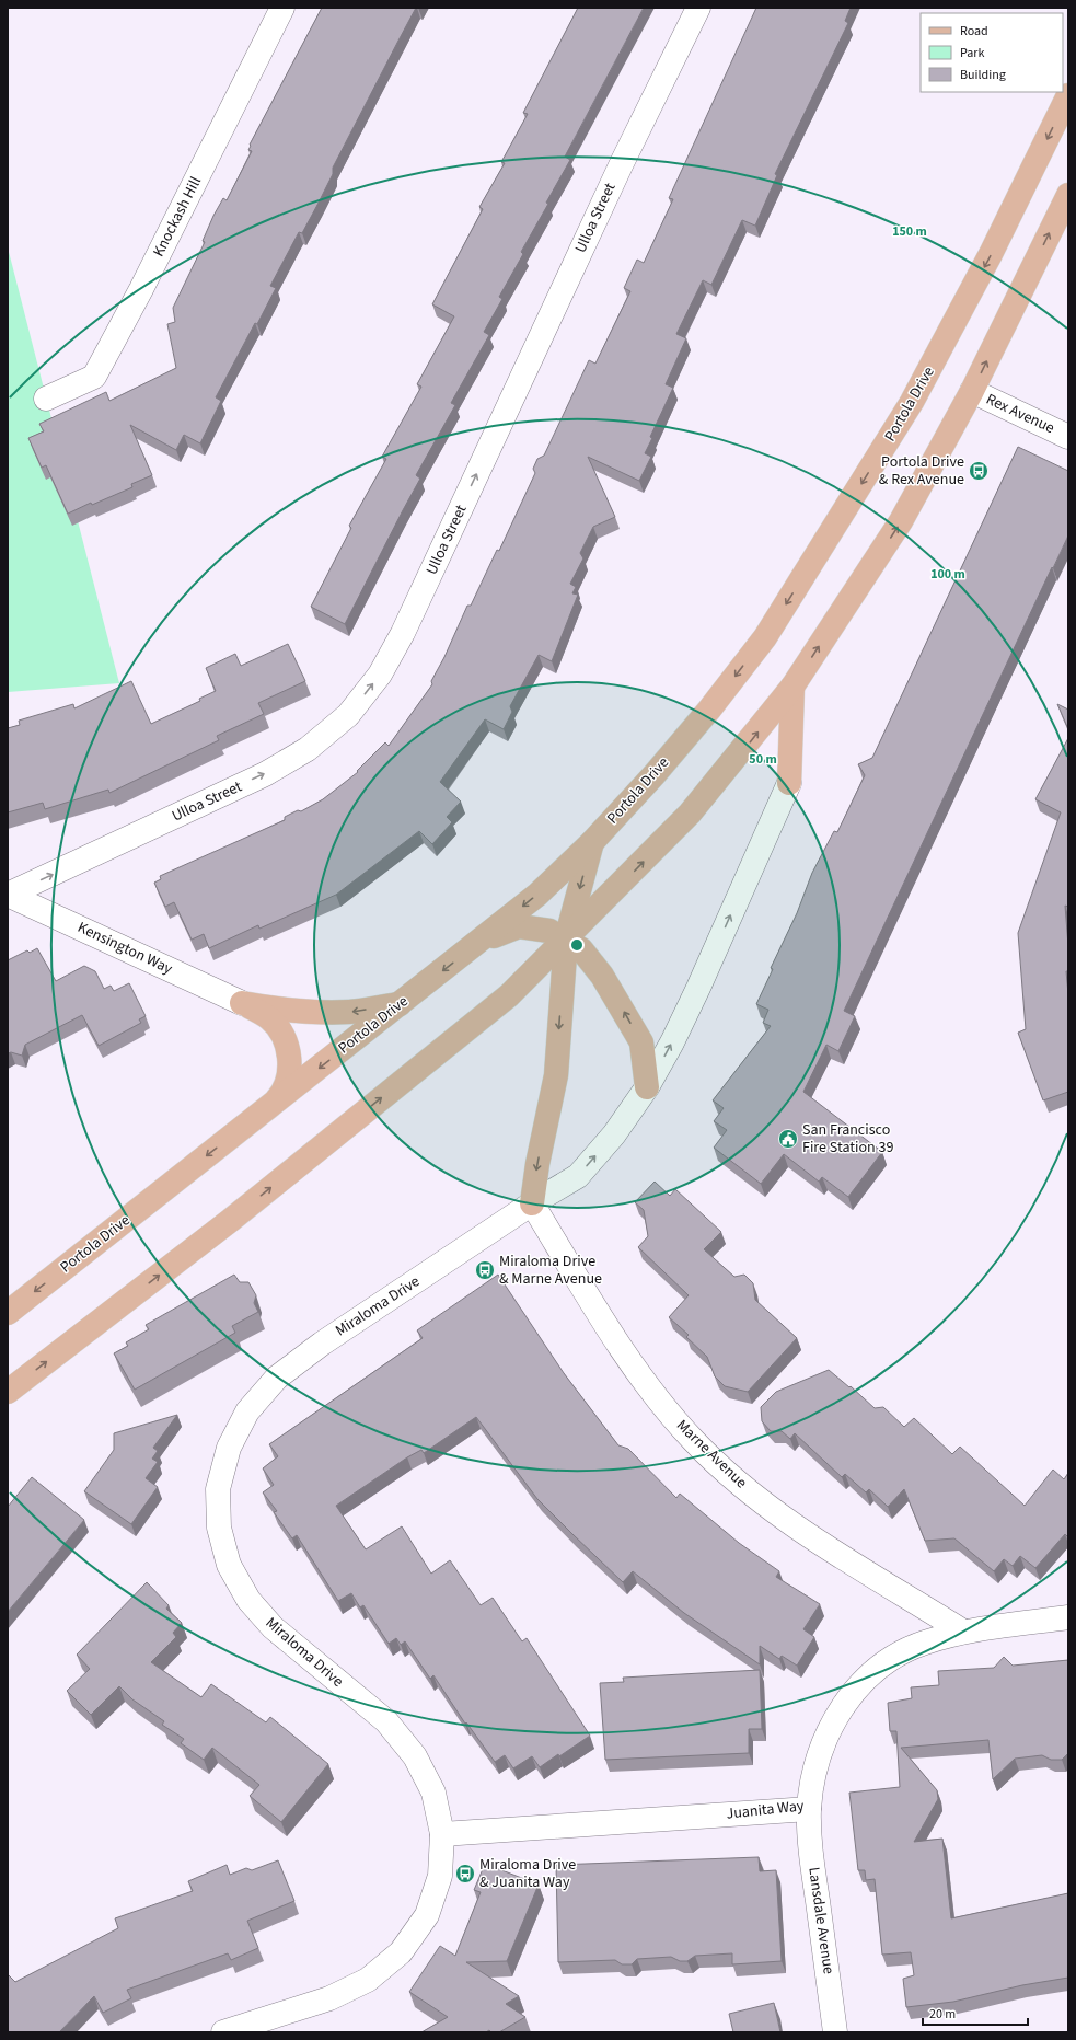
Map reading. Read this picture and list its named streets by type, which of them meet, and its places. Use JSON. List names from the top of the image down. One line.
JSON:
{"streets":{"main road":["Portola Drive"],"street":["Knockash Hill","Ulloa Street","Rex Avenue","Kensington Way","Miraloma Drive","Marne Avenue","Juanita Way","Lansdale Avenue"]},"crossings":[["Ulloa Street","Kensington Way"],["Miraloma Drive","Marne Avenue"],["Miraloma Drive","Juanita Way"],["Marne Avenue","Juanita Way"],["Juanita Way","Lansdale Avenue"]],"one_way":["Ulloa Street"],"places":{"bus stop":["Portola Drive & Rex Avenue","Miraloma Drive & Marne Avenue","Miraloma Drive & Juanita Way"],"public building":["San Francisco Fire Station 39"]},"legend":["Road","Park","Building"],"scale_bar":"20 m","rings":["150 m","100 m","50 m"]}
